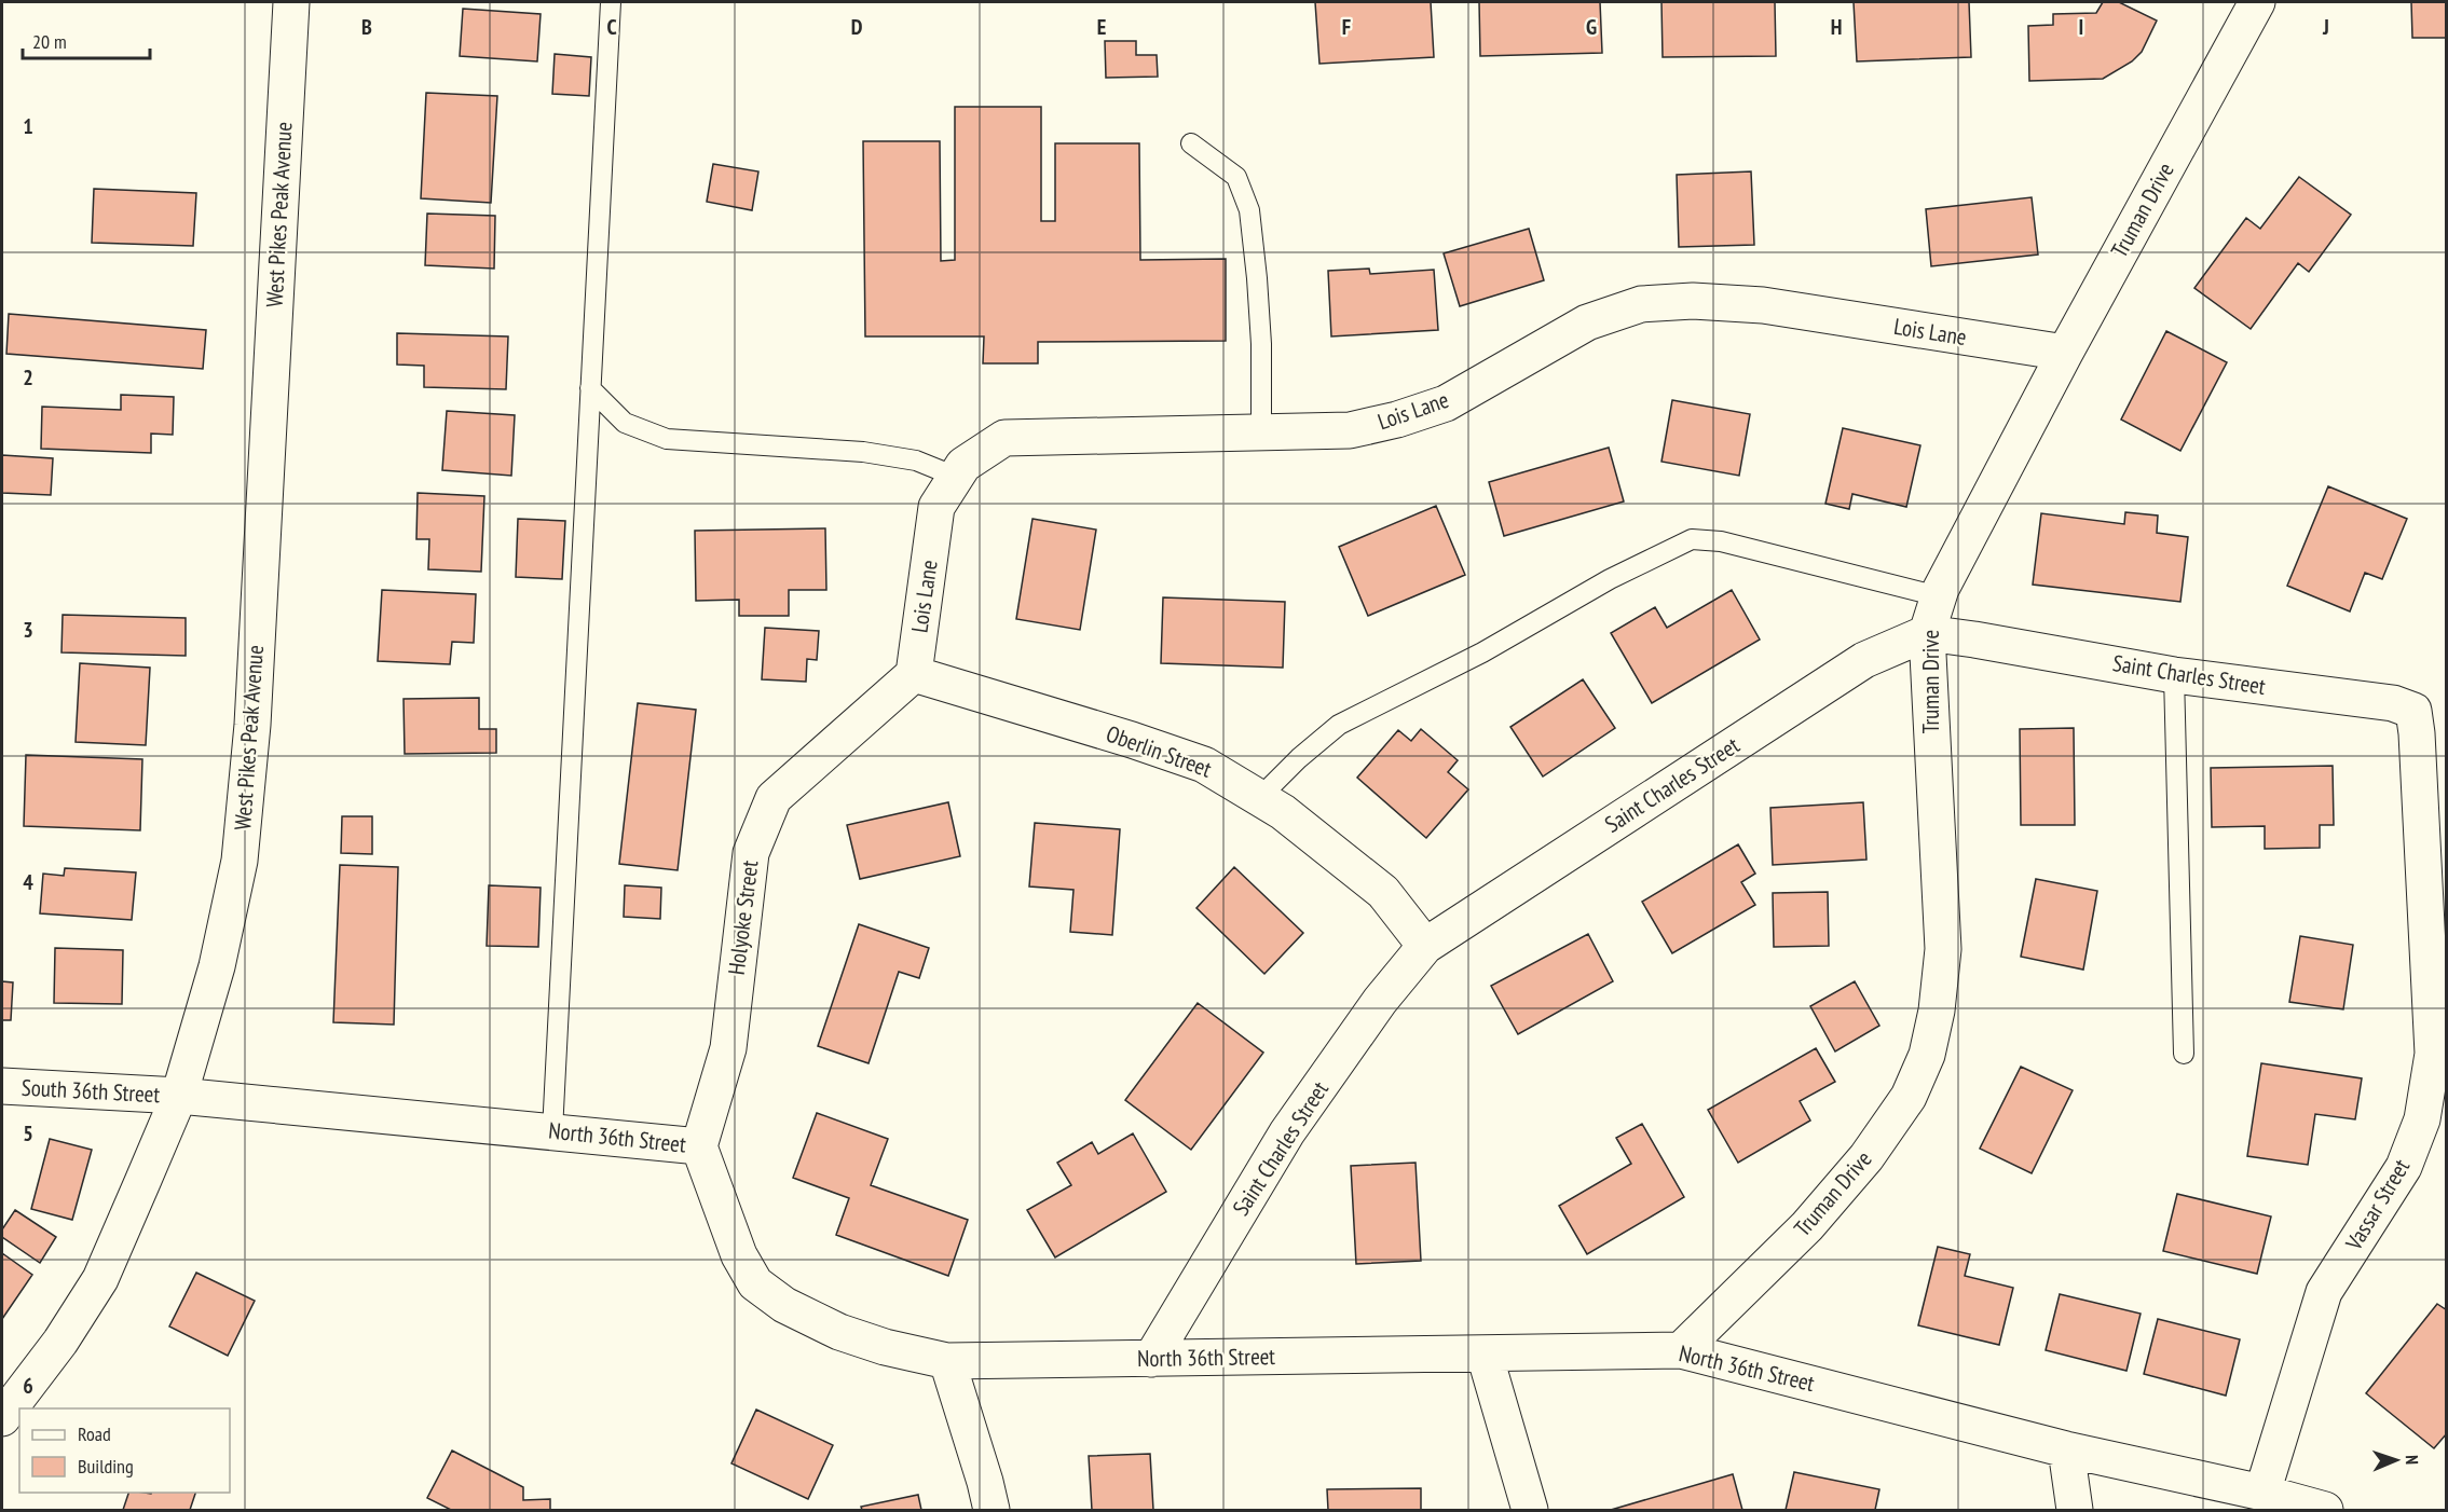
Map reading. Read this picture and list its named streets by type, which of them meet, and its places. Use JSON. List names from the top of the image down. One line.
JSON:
{"streets":{"street":["Truman Drive","West Pikes Peak Avenue","Lois Lane","Saint Charles Street","Oberlin Street","Holyoke Street","South 36th Street","North 36th Street","Vassar Street"]},"crossings":[["Truman Drive","Lois Lane"],["Truman Drive","Saint Charles Street"],["Truman Drive","North 36th Street"],["West Pikes Peak Avenue","South 36th Street"],["West Pikes Peak Avenue","North 36th Street"],["Lois Lane","Oberlin Street"],["Lois Lane","Holyoke Street"],["Saint Charles Street","Oberlin Street"],["Saint Charles Street","North 36th Street"],["Saint Charles Street","Vassar Street"],["Oberlin Street","Holyoke Street"],["Holyoke Street","North 36th Street"],["South 36th Street","North 36th Street"],["North 36th Street","Vassar Street"]],"legend":["Road","Building"],"scale_bar":"20 m","north":"right","grid":{"columns":["B","C","D","E","F","G","H","I","J"],"rows":["1","2","3","4","5","6"]}}
